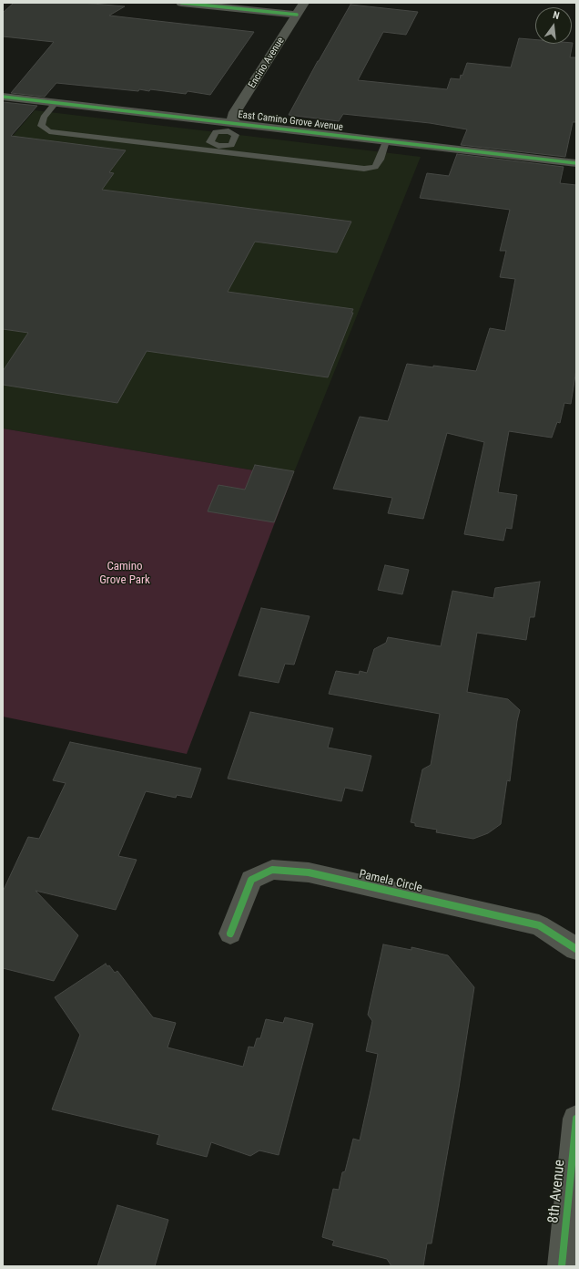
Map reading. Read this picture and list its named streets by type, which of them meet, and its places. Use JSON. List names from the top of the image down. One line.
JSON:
{"streets":{"street":["Encino Avenue","East Camino Grove Avenue","Pamela Circle","8th Avenue"]},"crossings":[["Encino Avenue","East Camino Grove Avenue"]],"parks":["Camino Grove Park"],"north":"top"}
